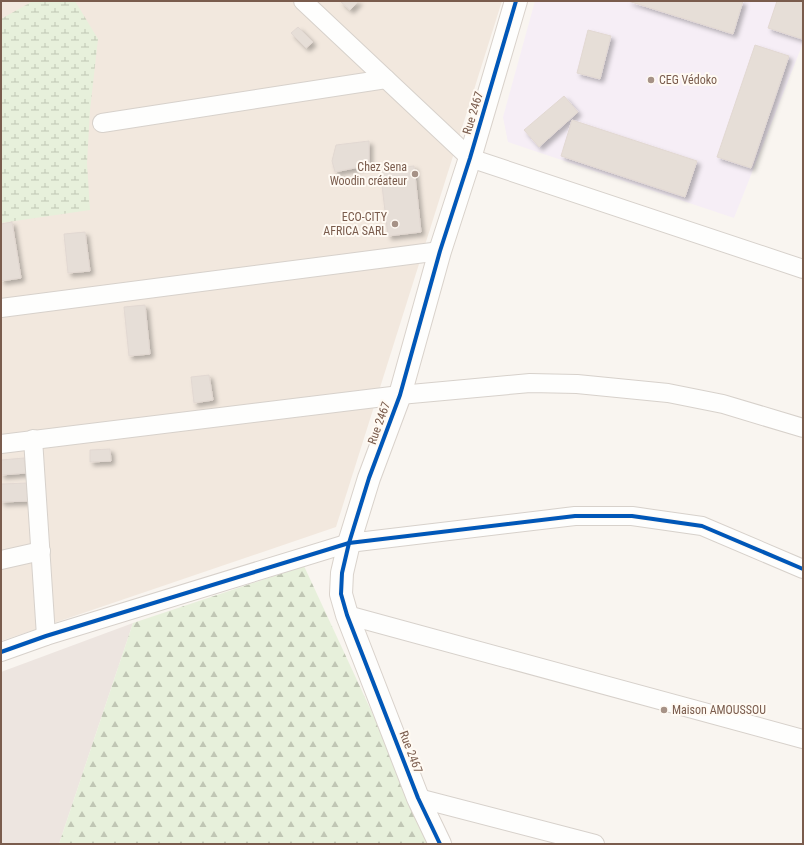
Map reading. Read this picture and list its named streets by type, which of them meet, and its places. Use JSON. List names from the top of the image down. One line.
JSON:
{"streets":{"street":["Rue 2467"]},"places":["CEG Védoko","Chez Sena Woodin créateur","ECO-CITY AFRICA SARL","Maison AMOUSSOU"]}
